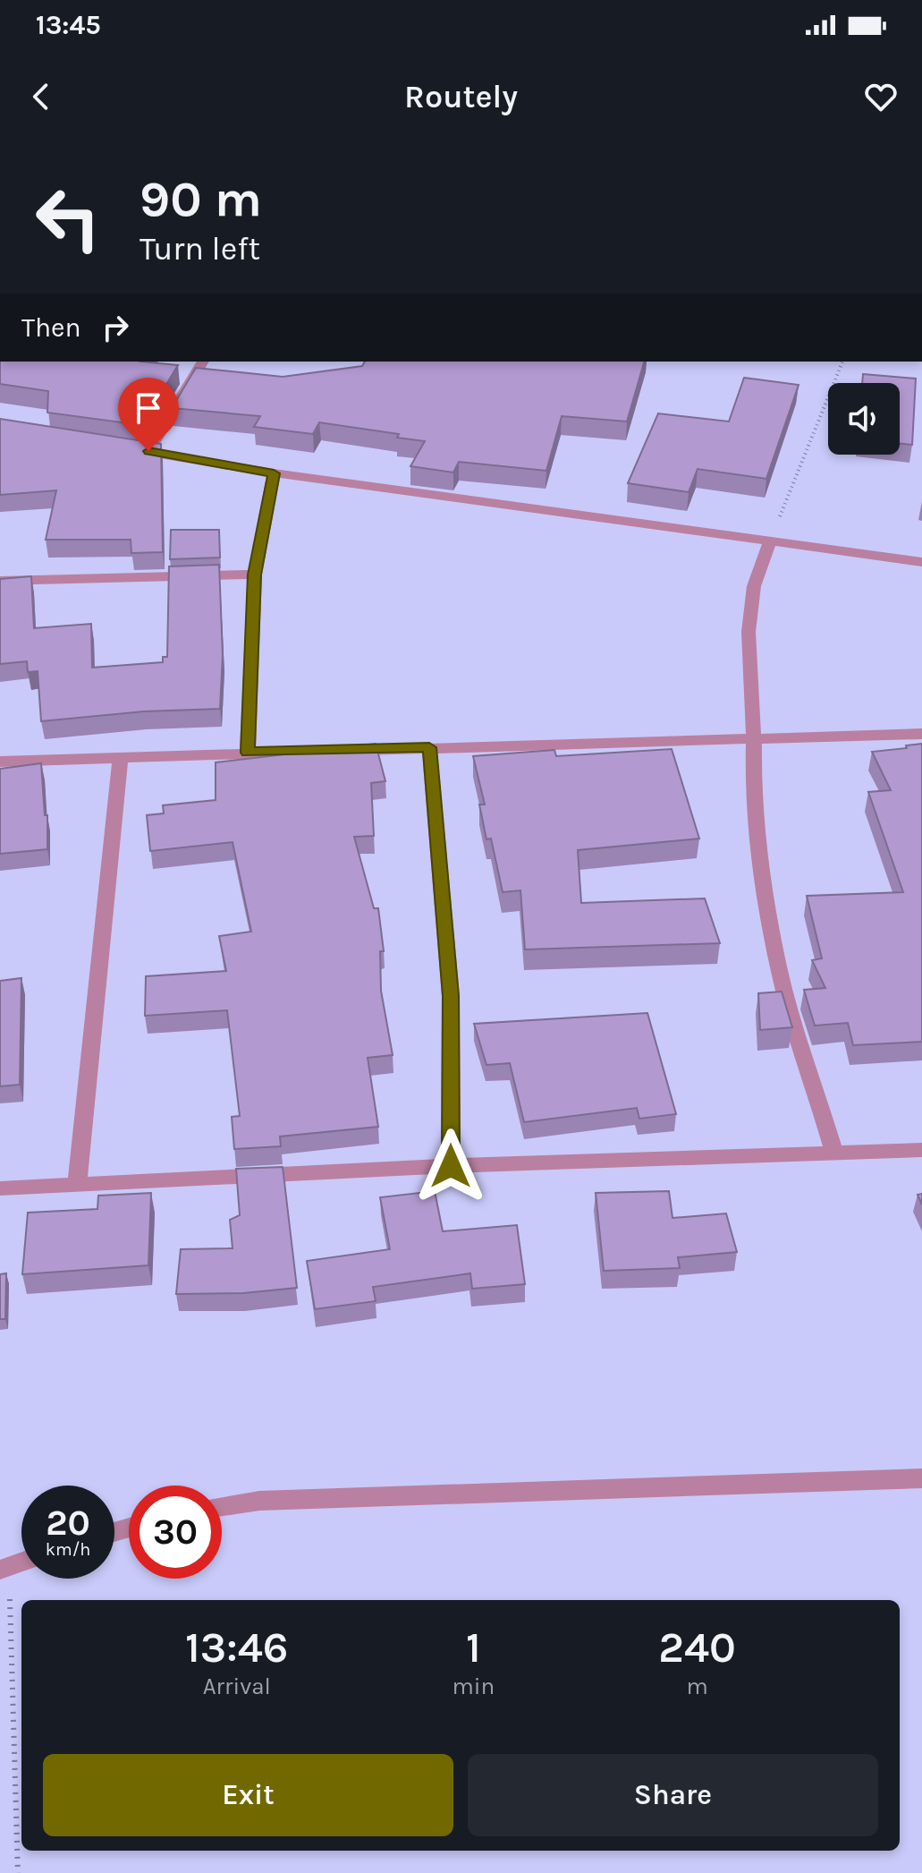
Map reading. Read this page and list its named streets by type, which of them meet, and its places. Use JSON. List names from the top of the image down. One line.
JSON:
{"page":{"status":"13:45","header":"Routely","turn":["90 m","Turn left"],"then":"Then","speed":"20 km/h","limit":"30","eta":["13:46","Arrival","1","min","240","m"],"buttons":["Exit","Share"]}}
